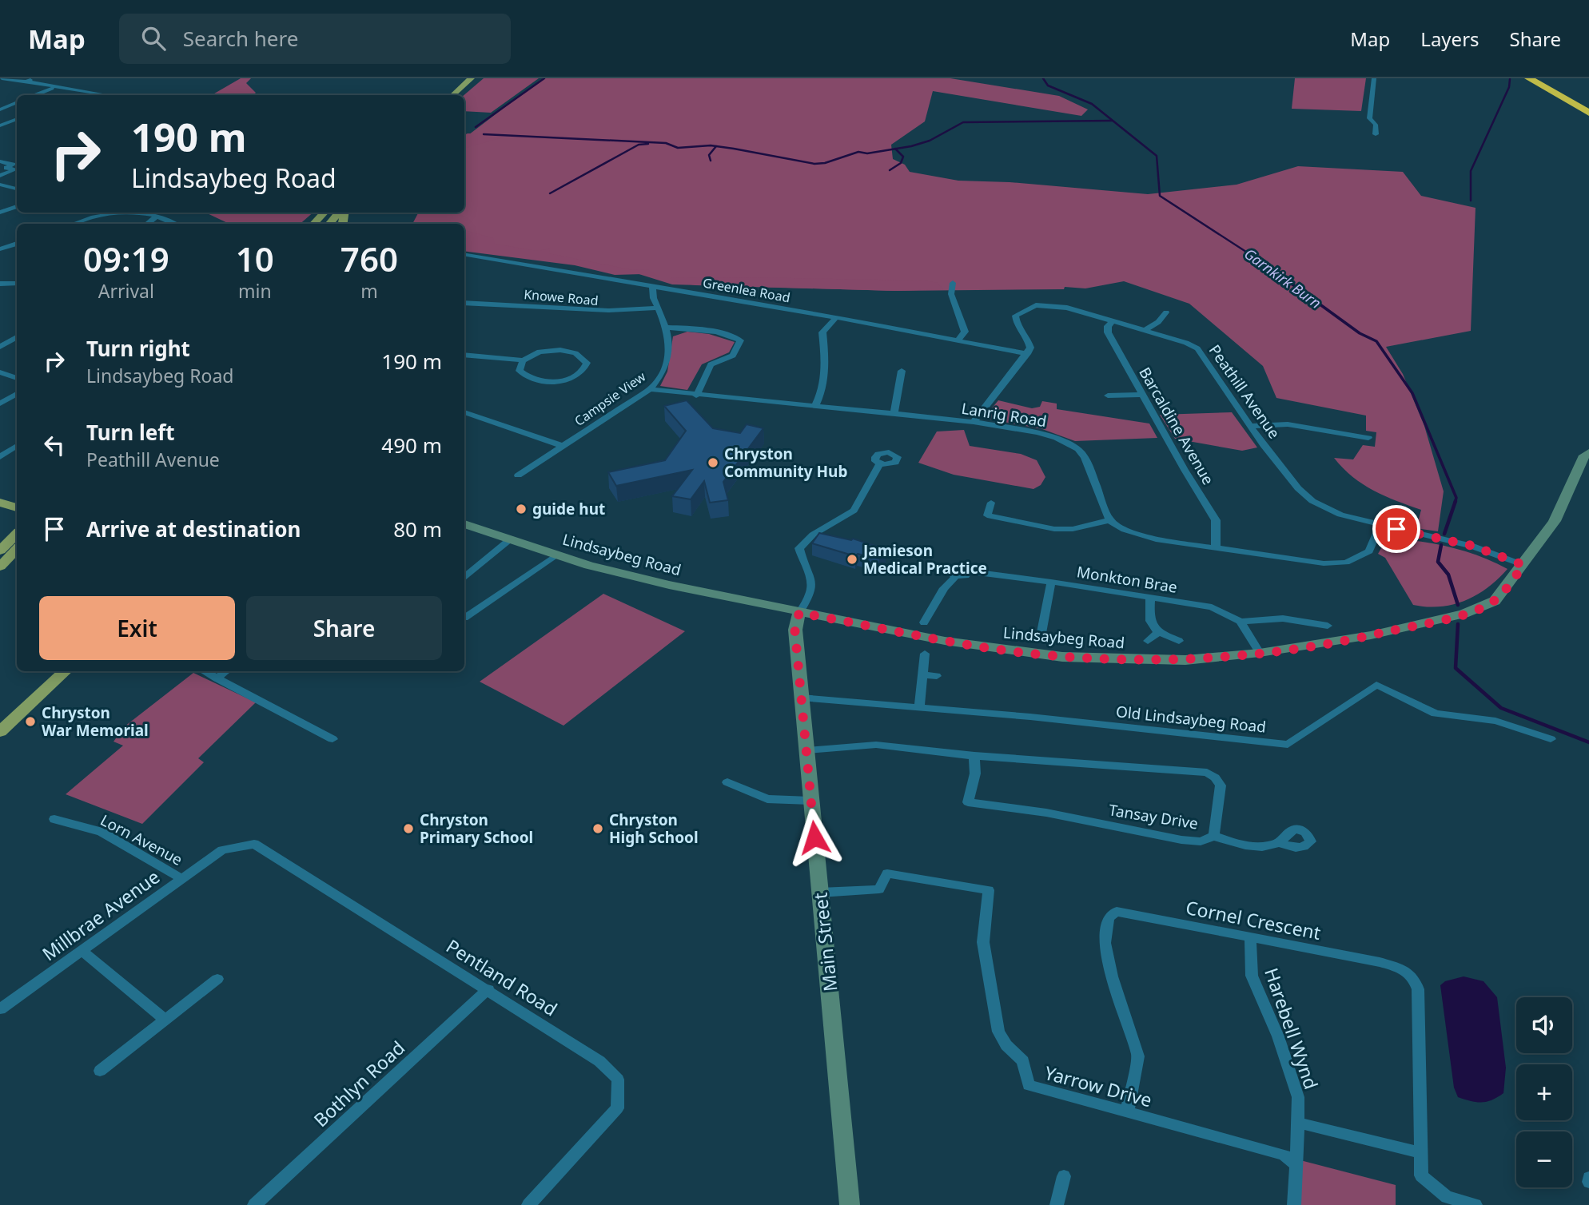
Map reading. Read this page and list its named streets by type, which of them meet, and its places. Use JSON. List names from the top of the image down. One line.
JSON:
{"streets":{"main road":["Lindsaybeg Road","Main Street"],"street":["Greenlea Road","Knowe Road","Peathill Avenue","Campsie View","Lanrig Road","Barcaldine Avenue","Monkton Brae","Old Lindsaybeg Road","Tansay Drive","Lorn Avenue","Millbrae Avenue","Cornel Crescent","Pentland Road","Harebell Wynd","Bothlyn Road","Yarrow Drive"]},"crossings":[["Greenlea Road","Peathill Avenue"],["Greenlea Road","Campsie View"],["Knowe Road","Campsie View"],["Peathill Avenue","Barcaldine Avenue"],["Peathill Avenue","Lindsaybeg Road"],["Campsie View","Lanrig Road"],["Lindsaybeg Road","Main Street"],["Old Lindsaybeg Road","Main Street"],["Tansay Drive","Main Street"],["Lorn Avenue","Millbrae Avenue"],["Millbrae Avenue","Pentland Road"],["Cornel Crescent","Harebell Wynd"],["Cornel Crescent","Yarrow Drive"],["Main Street","Yarrow Drive"],["Pentland Road","Bothlyn Road"],["Harebell Wynd","Yarrow Drive"]],"water":["Garnkirk Burn"],"places":["Chryston Community Hub","guide hut","Jamieson Medical Practice","Chryston War Memorial","Chryston Primary School","Chryston High School"],"page":{"header":"Map","search":"Search here","nav":["Map","Layers","Share"],"turn":["190 m","Lindsaybeg Road"],"eta":["09:19","Arrival","10","min","760","m"],"list":[{"name":"Turn right","note":"Lindsaybeg Road","value":"190 m"},{"name":"Turn left","note":"Peathill Avenue","value":"490 m"},{"name":"Arrive at destination","value":"80 m"}],"buttons":["Exit","Share"],"map_buttons":["+","−"]}}
